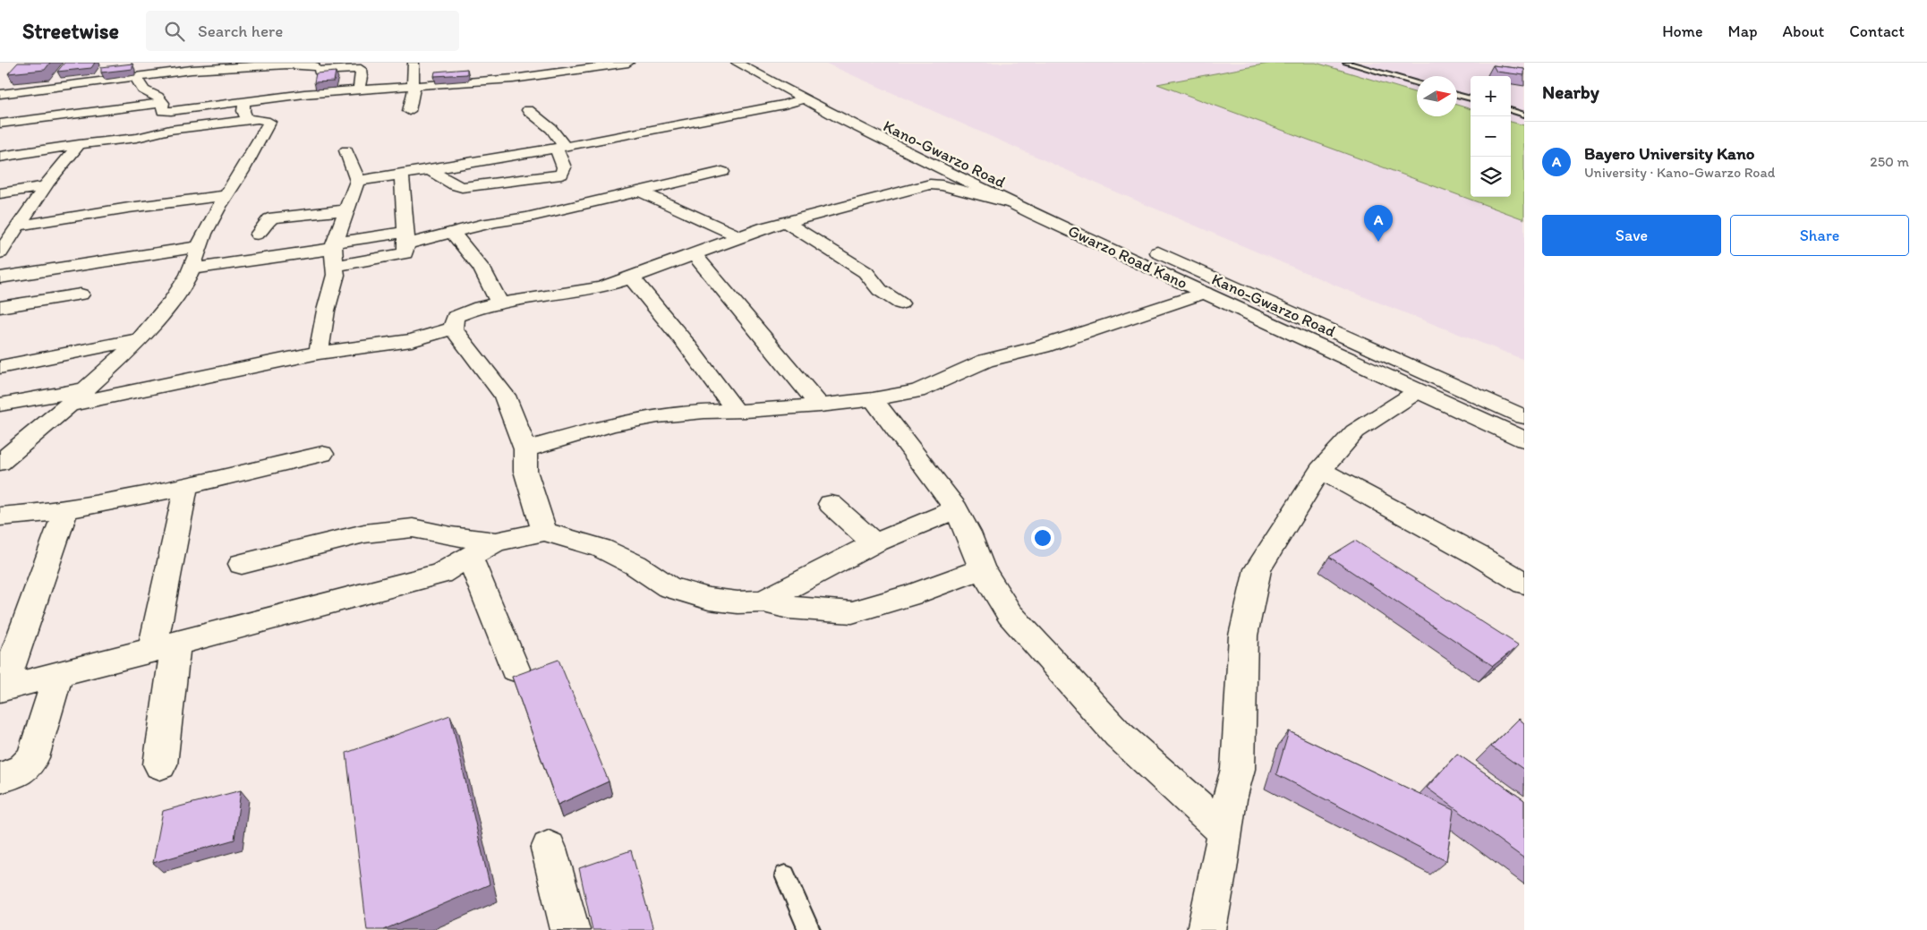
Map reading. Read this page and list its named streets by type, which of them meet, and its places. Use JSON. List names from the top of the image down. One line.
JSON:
{"streets":{"street":["Kano-Gwarzo Road","Gwarzo Road Kano"]},"north":"right","page":{"header":"Streetwise","search":"Search here","nav":["Home","Map","About","Contact"],"heading":"Nearby","map_buttons":["+","−"],"list":[{"mark":"A","name":"Bayero University Kano","note":"University · Kano-Gwarzo Road","value":"250 m"}],"buttons":["Save","Share"],"pins":"A"}}
